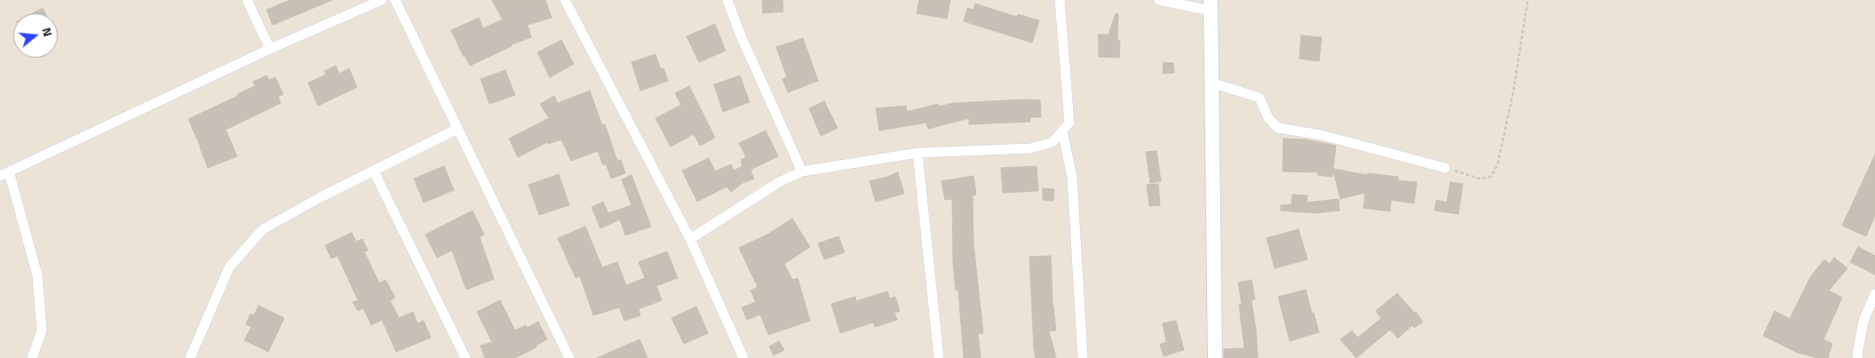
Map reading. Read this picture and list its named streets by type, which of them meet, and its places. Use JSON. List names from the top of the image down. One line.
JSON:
{"north":"right"}
